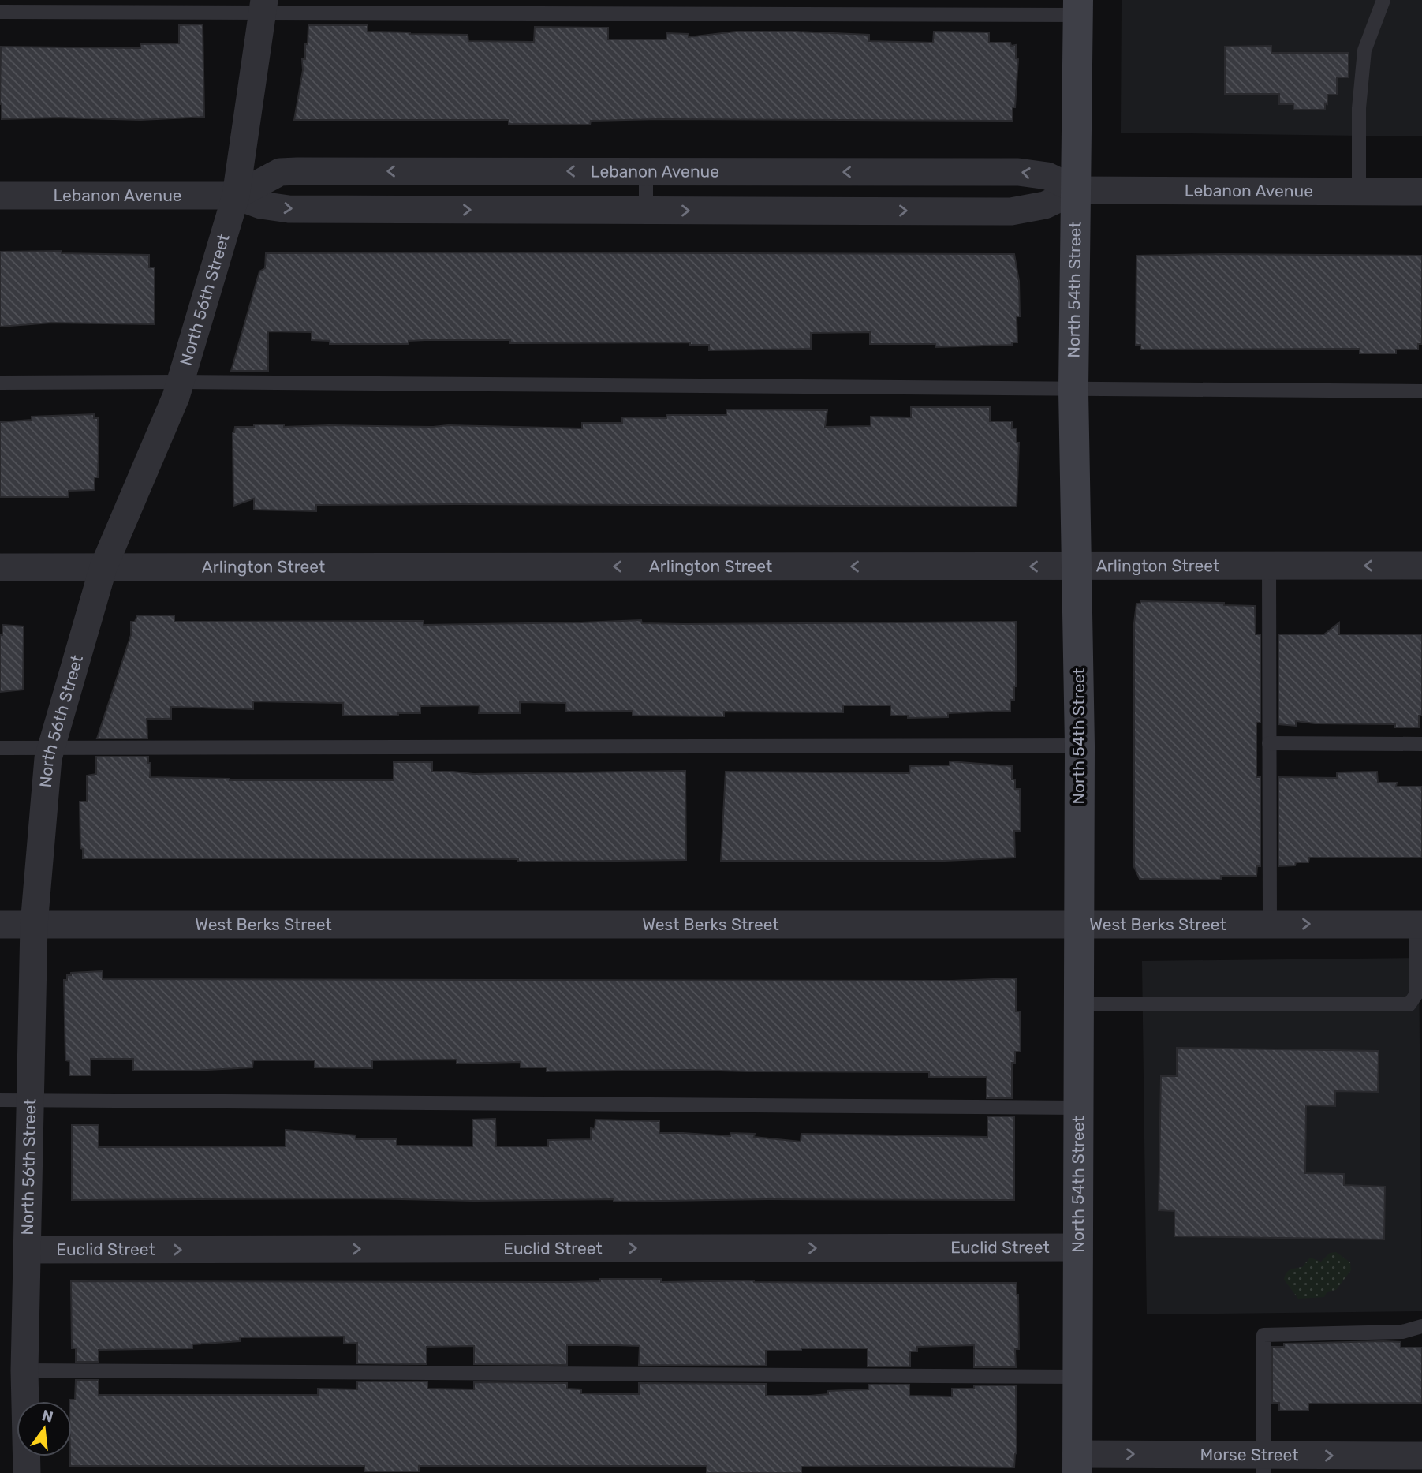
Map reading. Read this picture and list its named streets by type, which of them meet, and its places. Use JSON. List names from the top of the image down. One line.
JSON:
{"streets":{"street":["Lebanon Avenue","North 54th Street","North 56th Street","Arlington Street","West Berks Street","Euclid Street","Morse Street"]},"crossings":[["Lebanon Avenue","North 54th Street"],["Lebanon Avenue","North 56th Street"],["North 54th Street","Arlington Street"],["North 54th Street","West Berks Street"],["North 54th Street","Euclid Street"],["North 54th Street","Morse Street"],["North 56th Street","Arlington Street"],["North 56th Street","West Berks Street"],["North 56th Street","Euclid Street"]],"one_way":["Arlington Street","Euclid Street","Morse Street"],"north":"top"}
